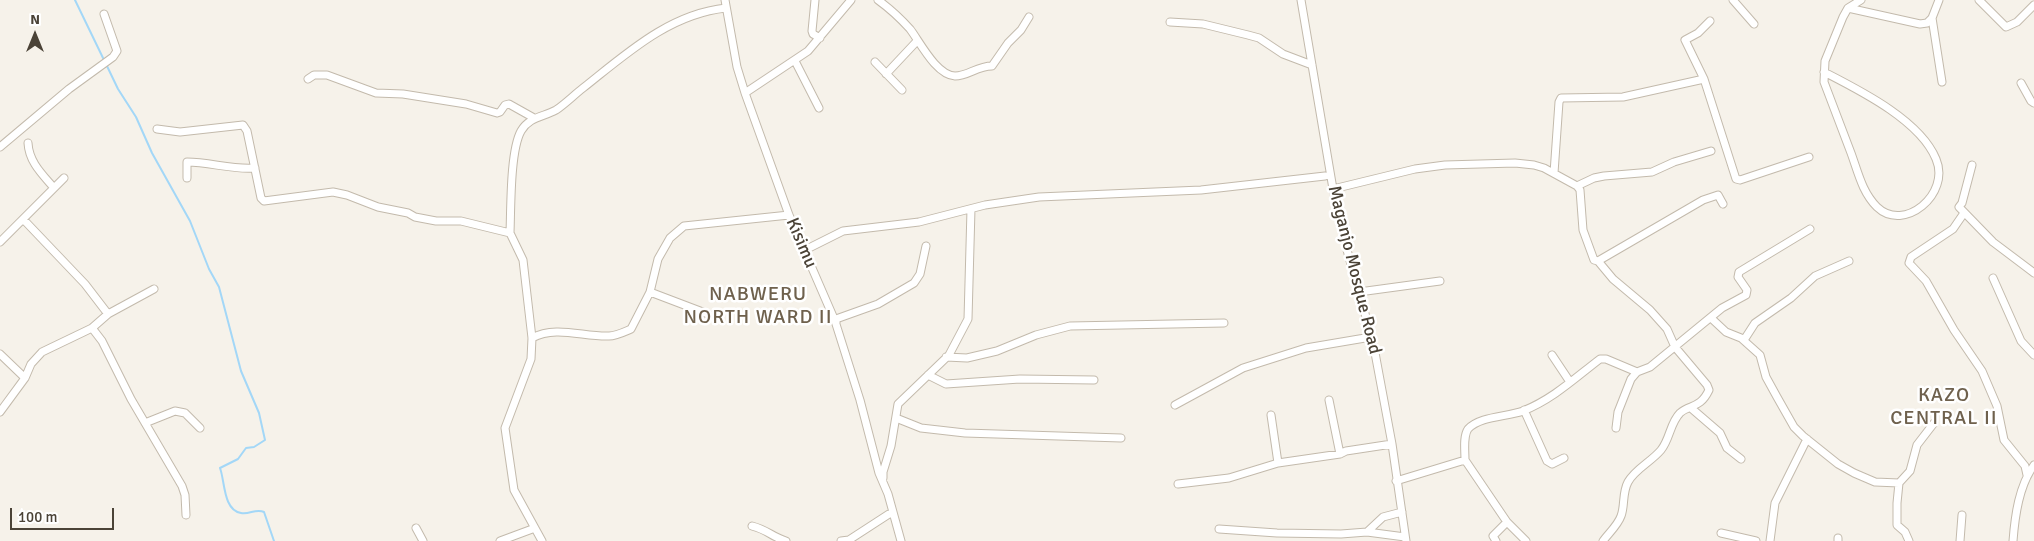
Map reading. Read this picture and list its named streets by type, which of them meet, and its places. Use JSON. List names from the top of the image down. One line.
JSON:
{"streets":{"street":["Kisimu","Maganjo Mosque Road"]},"districts":["NABWERU NORTH WARD II","KAZO CENTRAL II"],"scale_bar":"100 m","north":"top"}
